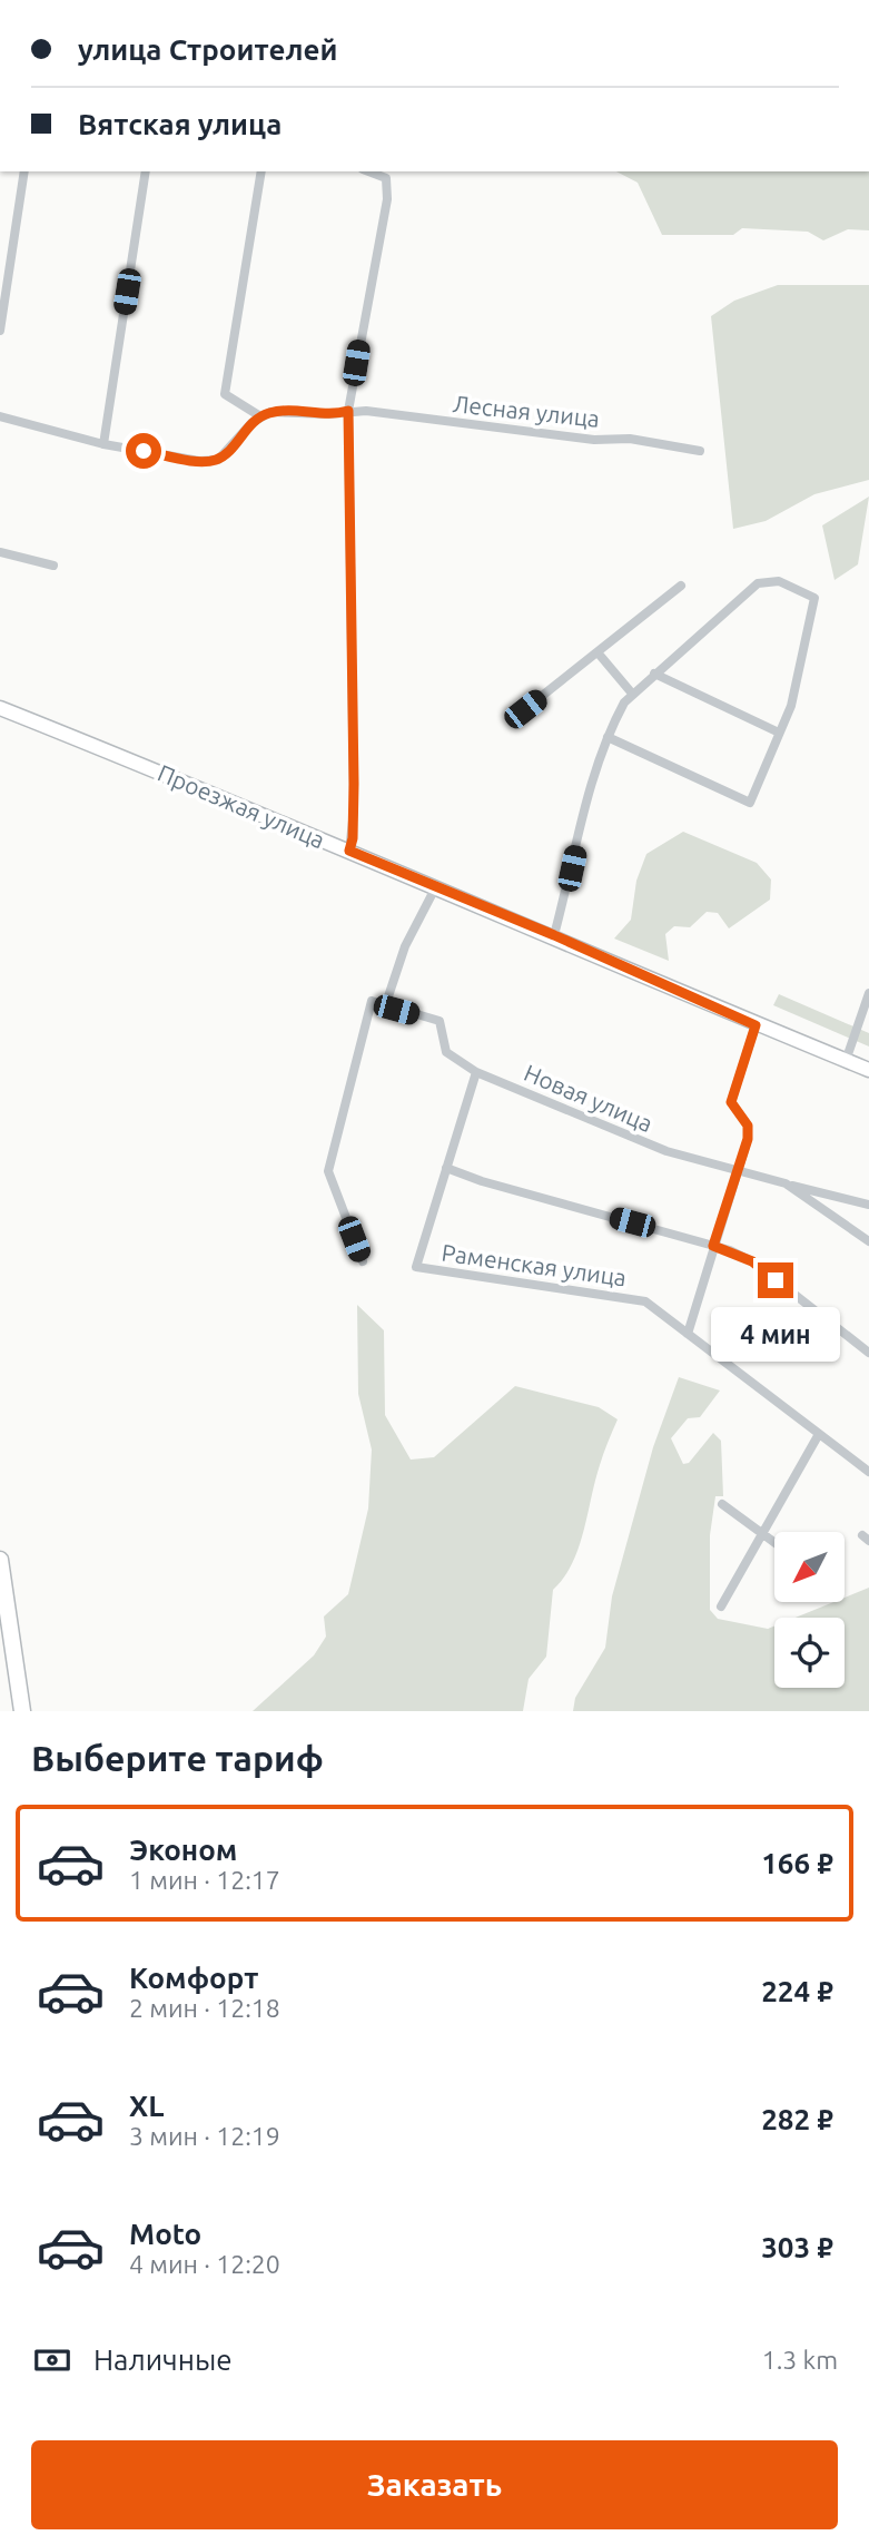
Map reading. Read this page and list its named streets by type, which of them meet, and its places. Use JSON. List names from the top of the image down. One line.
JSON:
{"streets":{"main road":["Проезжая улица"],"street":["Лесная улица","Новая улица","Раменская улица"]},"north":"bottom left","page":{"banner":["улица Строителей","Вятская улица"],"bubble":"4 мин","heading":"Выберите тариф","list":[{"name":"Эконом","note":"1 мин · 12:17","value":"166 ₽"},{"name":"Комфорт","note":"2 мин · 12:18","value":"224 ₽"},{"name":"XL","note":"3 мин · 12:19","value":"282 ₽"},{"name":"Moto","note":"4 мин · 12:20","value":"303 ₽"}],"pay":["Наличные","1.3 km"],"buttons":"Заказать"}}
